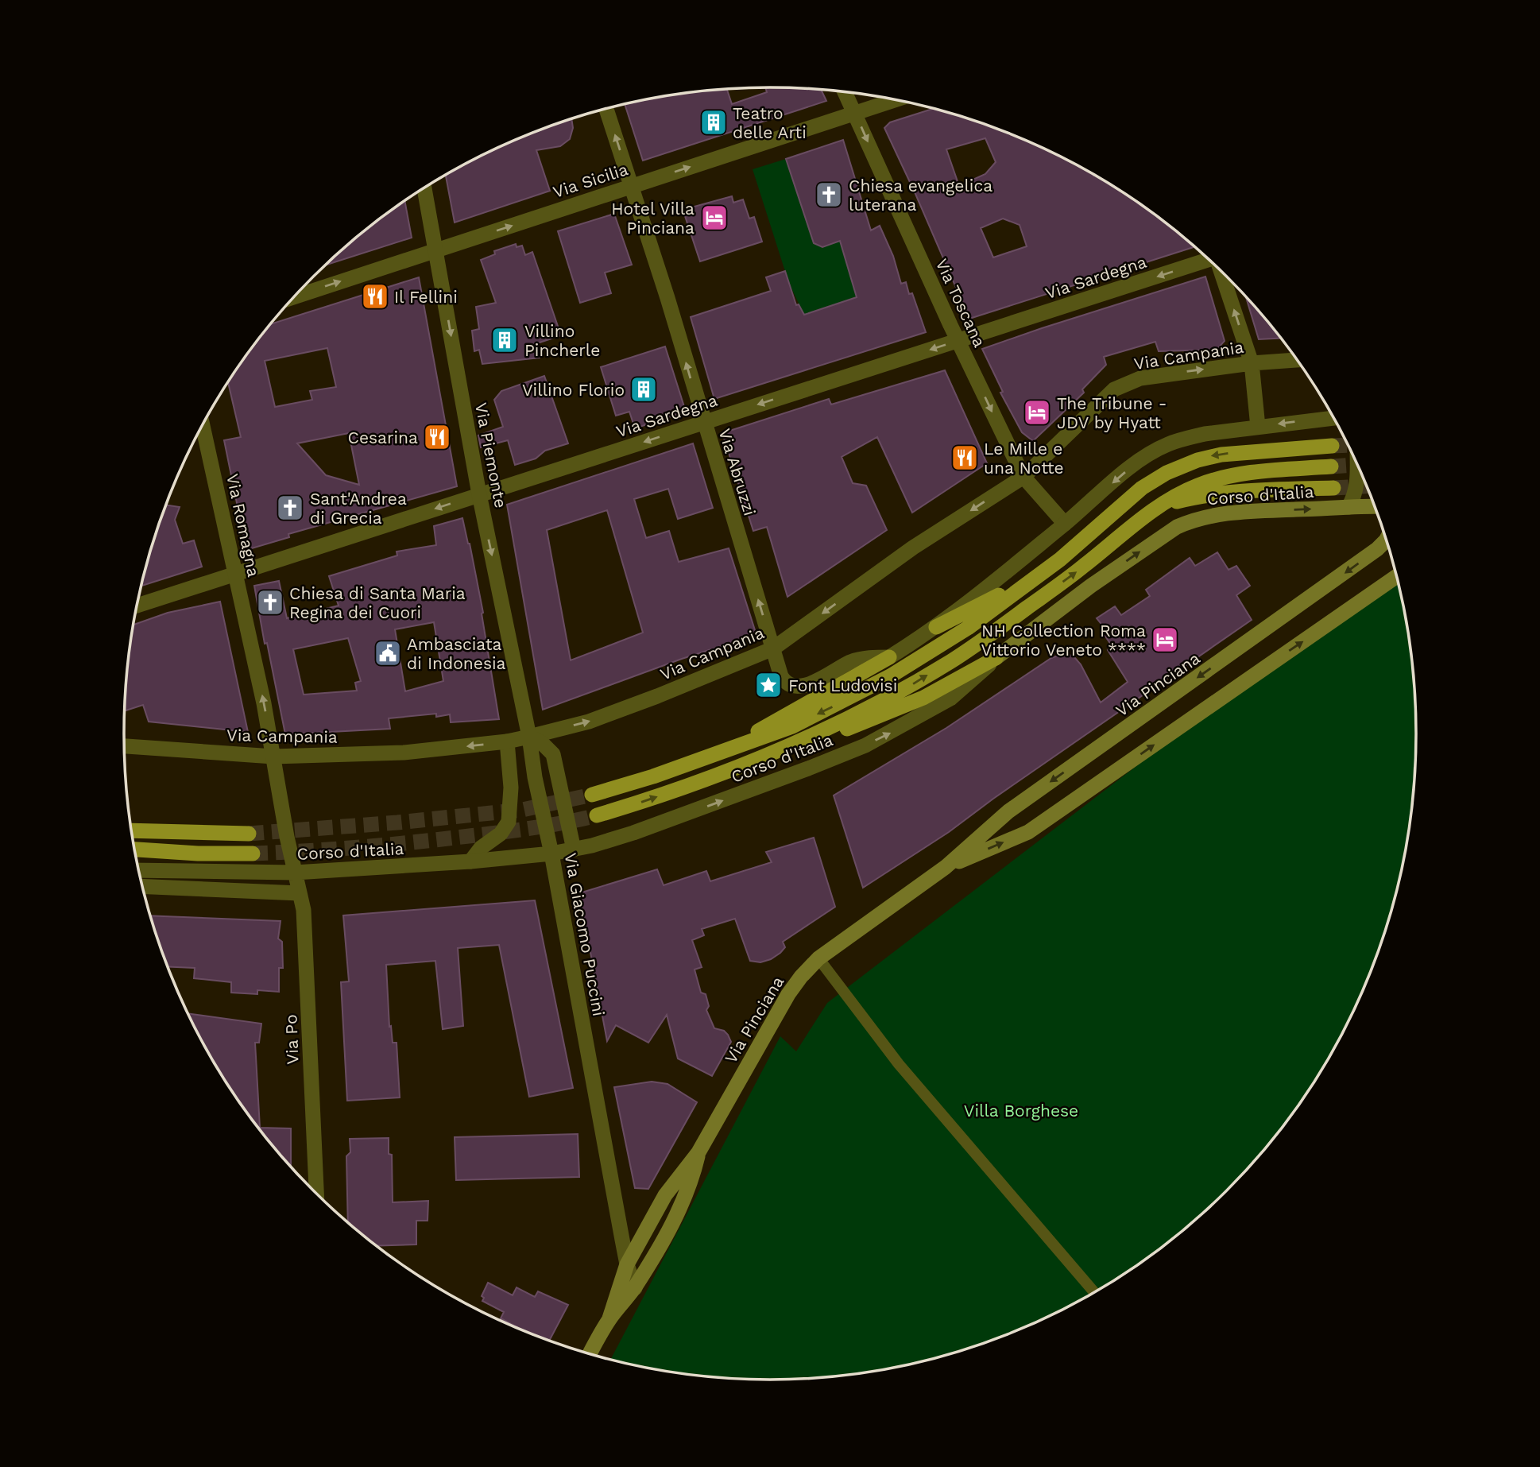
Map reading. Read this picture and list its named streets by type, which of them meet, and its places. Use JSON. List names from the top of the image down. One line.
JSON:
{"streets":{"main road":["Corso d'Italia","Via Pinciana"],"street":["Via Sicilia","Via Sardegna","Via Toscana","Via Campania","Via Piemonte","Via Abruzzi","Via Romagna","Via Giacomo Puccini","Via Po"]},"crossings":[["Via Sicilia","Via Toscana"],["Via Sicilia","Via Piemonte"],["Via Sicilia","Via Abruzzi"],["Via Sardegna","Via Toscana"],["Via Sardegna","Via Piemonte"],["Via Sardegna","Via Abruzzi"],["Via Sardegna","Via Romagna"],["Via Toscana","Via Campania"],["Via Campania","Via Piemonte"],["Via Campania","Via Abruzzi"],["Via Campania","Via Romagna"],["Via Campania","Via Giacomo Puccini"],["Via Piemonte","Via Giacomo Puccini"],["Corso d'Italia","Via Romagna"],["Corso d'Italia","Via Giacomo Puccini"],["Corso d'Italia","Via Po"],["Via Romagna","Via Po"],["Via Pinciana","Via Giacomo Puccini"]],"one_way":["Via Sicilia","Via Sardegna","Via Toscana","Via Piemonte","Via Abruzzi","Via Romagna"],"parks":["Villa Borghese"],"places":{"building":["Teatro delle Arti","Villino Pincherle","Villino Florio"],"church":["Chiesa evangelica luterana","Sant'Andrea di Grecia","Chiesa di Santa Maria Regina dei Cuori"],"hotel":["Hotel Villa Pinciana","The Tribune - JDV by Hyatt","NH Collection Roma Vittorio Veneto ****"],"restaurant":["Il Fellini","Cesarina","Le Mille e una Notte"],"public building":["Ambasciata di Indonesia"],"place":["Font Ludovisi"]}}
